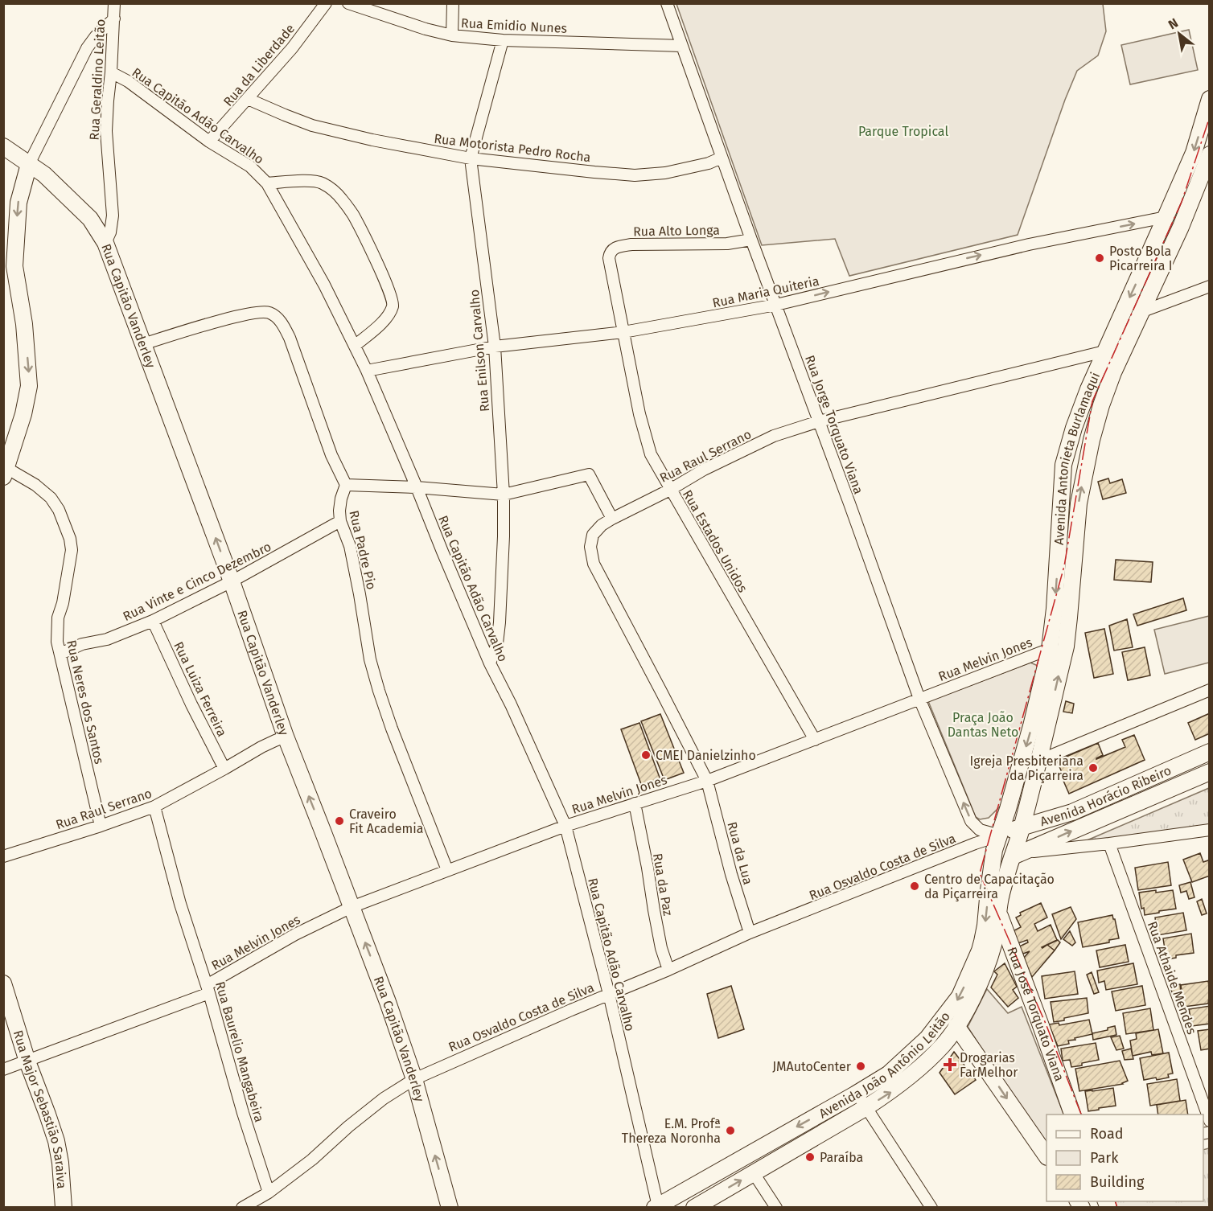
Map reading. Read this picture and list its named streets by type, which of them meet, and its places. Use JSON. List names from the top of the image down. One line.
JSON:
{"streets":{"main road":["Rua Capitão Vanderley","Avenida Antonieta Burlamaqui","Avenida Horácio Ribeiro","Rua José Torquato Viana","Avenida João Antônio Leitão","Rua Major Sebastião Saraiva"],"street":["Rua Emidio Nunes","Rua da Liberdade","Rua Geraldino Leitão","Rua Capitão Adão Carvalho","Rua Motorista Pedro Rocha","Rua Alto Longa","Rua Maria Quiteria","Rua Enilson Carvalho","Rua Jorge Torquato Viana","Rua Raul Serrano","Rua Estados Unidos","Rua Padre Pio","Rua Vinte e Cinco Dezembro","Rua Melvin Jones","Rua Luiza Ferreira","Rua Neres dos Santos","Rua da Lua","Rua Osvaldo Costa de Silva","Rua da Paz","Rua Athaide Mendes","Rua Baurelio Mangabeira"]},"crossings":[["Rua Emidio Nunes","Rua Enilson Carvalho"],["Rua Emidio Nunes","Rua Jorge Torquato Viana"],["Rua da Liberdade","Rua Capitão Adão Carvalho"],["Rua da Liberdade","Rua Motorista Pedro Rocha"],["Rua Geraldino Leitão","Rua Capitão Adão Carvalho"],["Rua Geraldino Leitão","Rua Capitão Vanderley"],["Rua Capitão Adão Carvalho","Rua Maria Quiteria"],["Rua Capitão Adão Carvalho","Rua Enilson Carvalho"],["Rua Capitão Adão Carvalho","Rua Melvin Jones"],["Rua Capitão Adão Carvalho","Rua Osvaldo Costa de Silva"],["Rua Capitão Adão Carvalho","Avenida João Antônio Leitão"],["Rua Motorista Pedro Rocha","Rua Enilson Carvalho"],["Rua Motorista Pedro Rocha","Rua Jorge Torquato Viana"],["Rua Alto Longa","Rua Jorge Torquato Viana"],["Rua Alto Longa","Rua Estados Unidos"],["Rua Maria Quiteria","Rua Enilson Carvalho"],["Rua Maria Quiteria","Rua Jorge Torquato Viana"],["Rua Maria Quiteria","Avenida Antonieta Burlamaqui"],["Rua Maria Quiteria","Rua Estados Unidos"],["Rua Capitão Vanderley","Rua Raul Serrano"],["Rua Capitão Vanderley","Rua Vinte e Cinco Dezembro"],["Rua Capitão Vanderley","Rua Melvin Jones"],["Rua Capitão Vanderley","Rua Osvaldo Costa de Silva"],["Rua Jorge Torquato Viana","Rua Raul Serrano"],["Rua Jorge Torquato Viana","Avenida Antonieta Burlamaqui"],["Rua Jorge Torquato Viana","Rua Melvin Jones"],["Rua Jorge Torquato Viana","Avenida Horácio Ribeiro"],["Rua Jorge Torquato Viana","Rua Osvaldo Costa de Silva"],["Rua Jorge Torquato Viana","Avenida João Antônio Leitão"],["Rua Raul Serrano","Avenida Antonieta Burlamaqui"],["Rua Raul Serrano","Rua Estados Unidos"],["Rua Raul Serrano","Rua Melvin Jones"],["Rua Raul Serrano","Rua Luiza Ferreira"],["Rua Raul Serrano","Rua Neres dos Santos"],["Rua Raul Serrano","Rua da Lua"],["Rua Raul Serrano","Rua Baurelio Mangabeira"],["Avenida Antonieta Burlamaqui","Rua Melvin Jones"],["Avenida Antonieta Burlamaqui","Avenida Horácio Ribeiro"],["Avenida Antonieta Burlamaqui","Rua Osvaldo Costa de Silva"],["Avenida Antonieta Burlamaqui","Avenida João Antônio Leitão"],["Rua Estados Unidos","Rua Melvin Jones"],["Rua Padre Pio","Rua Vinte e Cinco Dezembro"],["Rua Padre Pio","Rua Melvin Jones"],["Rua Vinte e Cinco Dezembro","Rua Luiza Ferreira"],["Rua Vinte e Cinco Dezembro","Rua Neres dos Santos"],["Rua Melvin Jones","Rua da Lua"],["Rua Melvin Jones","Rua da Paz"],["Rua Melvin Jones","Rua Baurelio Mangabeira"],["Rua Melvin Jones","Rua Major Sebastião Saraiva"],["Avenida Horácio Ribeiro","Rua Osvaldo Costa de Silva"],["Avenida Horácio Ribeiro","Avenida João Antônio Leitão"],["Rua da Lua","Rua Osvaldo Costa de Silva"],["Rua Osvaldo Costa de Silva","Rua da Paz"],["Rua Osvaldo Costa de Silva","Rua Baurelio Mangabeira"],["Rua Osvaldo Costa de Silva","Avenida João Antônio Leitão"],["Rua José Torquato Viana","Avenida João Antônio Leitão"]],"one_way":["Rua Maria Quiteria","Rua Capitão Vanderley"],"parks":["Parque Tropical","Praça João Dantas Neto"],"places":{"other":["Posto Bola Picarreira I","CMEI Danielzinho","Igreja Presbiteriana da Piçarreira","Craveiro Fit Academia","Centro de Capacitação da Piçarreira","JMAutoCenter","E.M. Profª Thereza Noronha","Paraíba"],"health":["Drogarias FarMelhor"]},"legend":["Road","Park","Building"],"north":"top left"}
